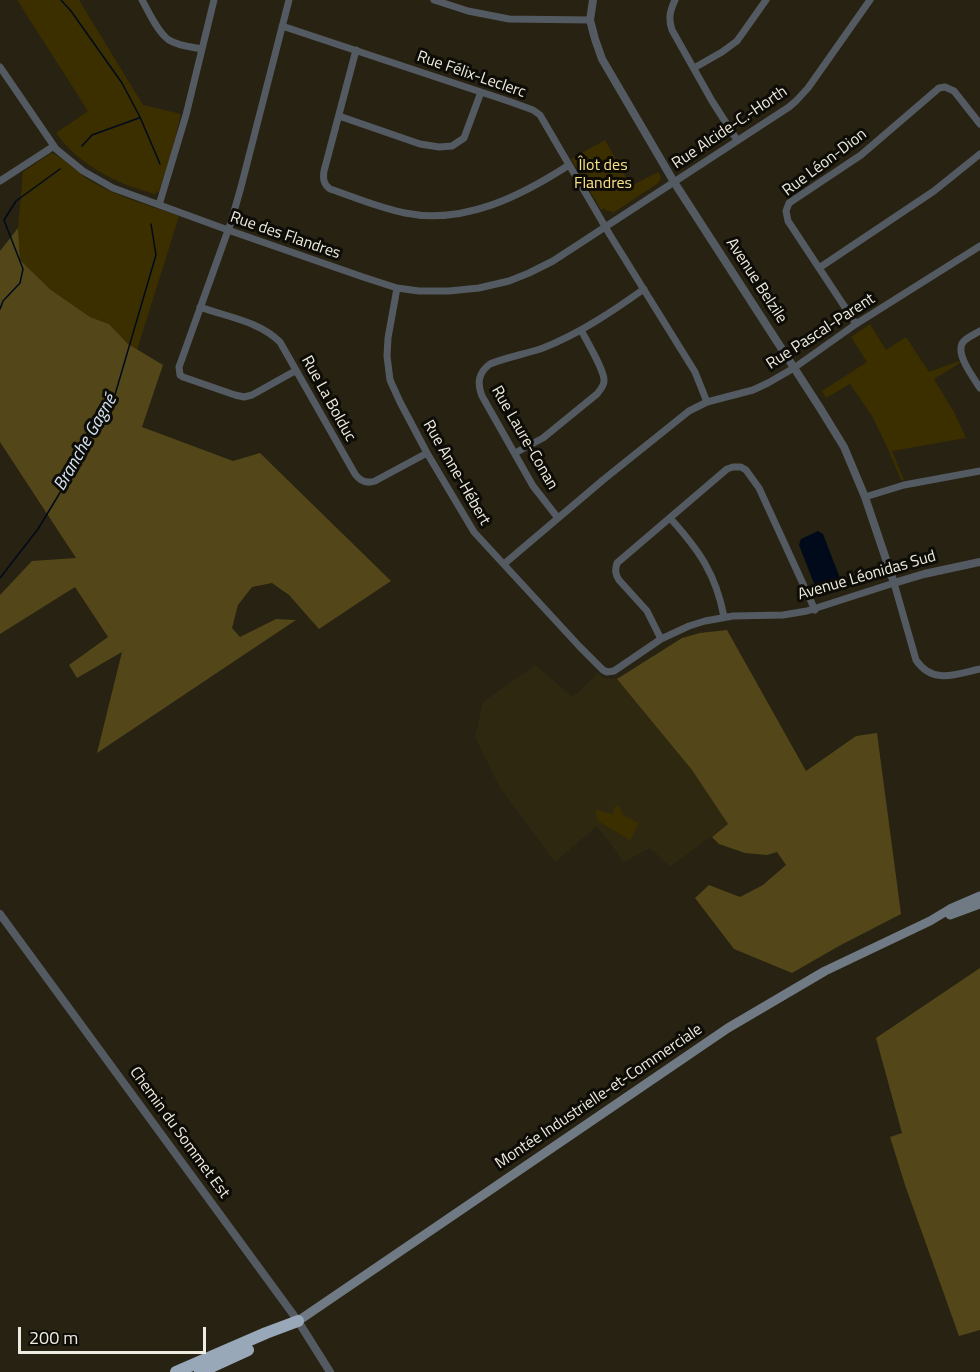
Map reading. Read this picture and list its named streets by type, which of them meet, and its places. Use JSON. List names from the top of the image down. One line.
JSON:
{"streets":{"main road":["Montée Industrielle-et-Commerciale"],"street":["Rue Félix-Leclerc","Rue Alcide-C.-Horth","Rue Léon-Dion","Rue des Flandres","Avenue Belzile","Rue Pascal-Parent","Rue La Bolduc","Rue Laure-Conan","Rue Anne-Hébert","Avenue Léonidas Sud","Chemin du Sommet Est"]},"crossings":[["Rue Félix-Leclerc","Rue Alcide-C.-Horth"],["Rue Félix-Leclerc","Rue des Flandres"],["Rue Félix-Leclerc","Rue Pascal-Parent"],["Rue Félix-Leclerc","Rue Laure-Conan"],["Rue Alcide-C.-Horth","Rue des Flandres"],["Rue Alcide-C.-Horth","Avenue Belzile"],["Rue Léon-Dion","Rue Pascal-Parent"],["Rue des Flandres","Rue Anne-Hébert"],["Avenue Belzile","Rue Pascal-Parent"],["Avenue Belzile","Avenue Léonidas Sud"],["Rue Pascal-Parent","Rue Laure-Conan"],["Rue Pascal-Parent","Rue Anne-Hébert"],["Rue La Bolduc","Rue Anne-Hébert"],["Rue Anne-Hébert","Avenue Léonidas Sud"],["Montée Industrielle-et-Commerciale","Chemin du Sommet Est"]],"water":["Branche Gagné"],"parks":["Îlot des Flandres"],"scale_bar":"200 m"}
